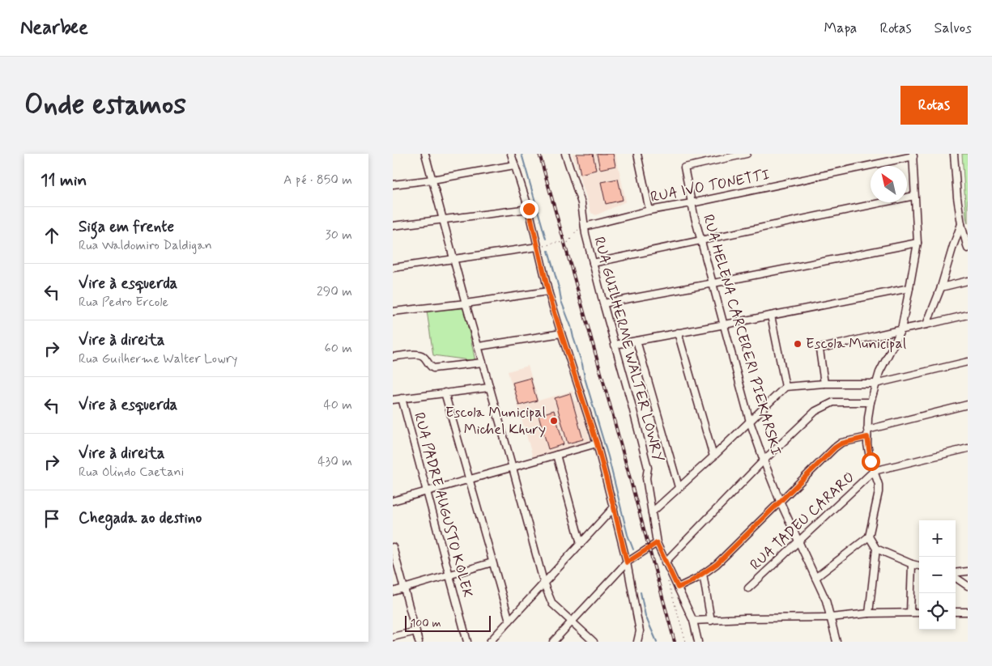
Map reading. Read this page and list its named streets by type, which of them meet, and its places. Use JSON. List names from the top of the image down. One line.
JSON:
{"streets":{"street":["RUA IVO TONETTI","RUA HELENA CARCERERI PIEKARSKI","RUA GUILHERME WALTER LOWRY","RUA PADRE AUGUSTO KOLEK","RUA TADEU CARARO"]},"crossings":[["RUA IVO TONETTI","RUA HELENA CARCERERI PIEKARSKI"],["RUA IVO TONETTI","RUA GUILHERME WALTER LOWRY"],["RUA HELENA CARCERERI PIEKARSKI","RUA TADEU CARARO"]],"places":["Escola Municipal","Escola Municipal Michel Khury"],"scale_bar":"100 m","north":"top left","page":{"header":"Nearbee","nav":["Mapa","Rotas","Salvos"],"buttons":"Rotas","title":"Onde estamos","heading":["11 min","A pé · 850 m"],"list":[["Siga em frente","Rua Waldomiro Daldigan","30 m"],["Vire à esquerda","Rua Pedro Ercole","290 m"],["Vire à direita","Rua Guilherme Walter Lowry","60 m"],["Vire à esquerda","40 m"],["Vire à direita","Rua Olindo Caetani","430 m"],"Chegada ao destino"],"map_buttons":["+","−"],"scale":"100 m"}}
